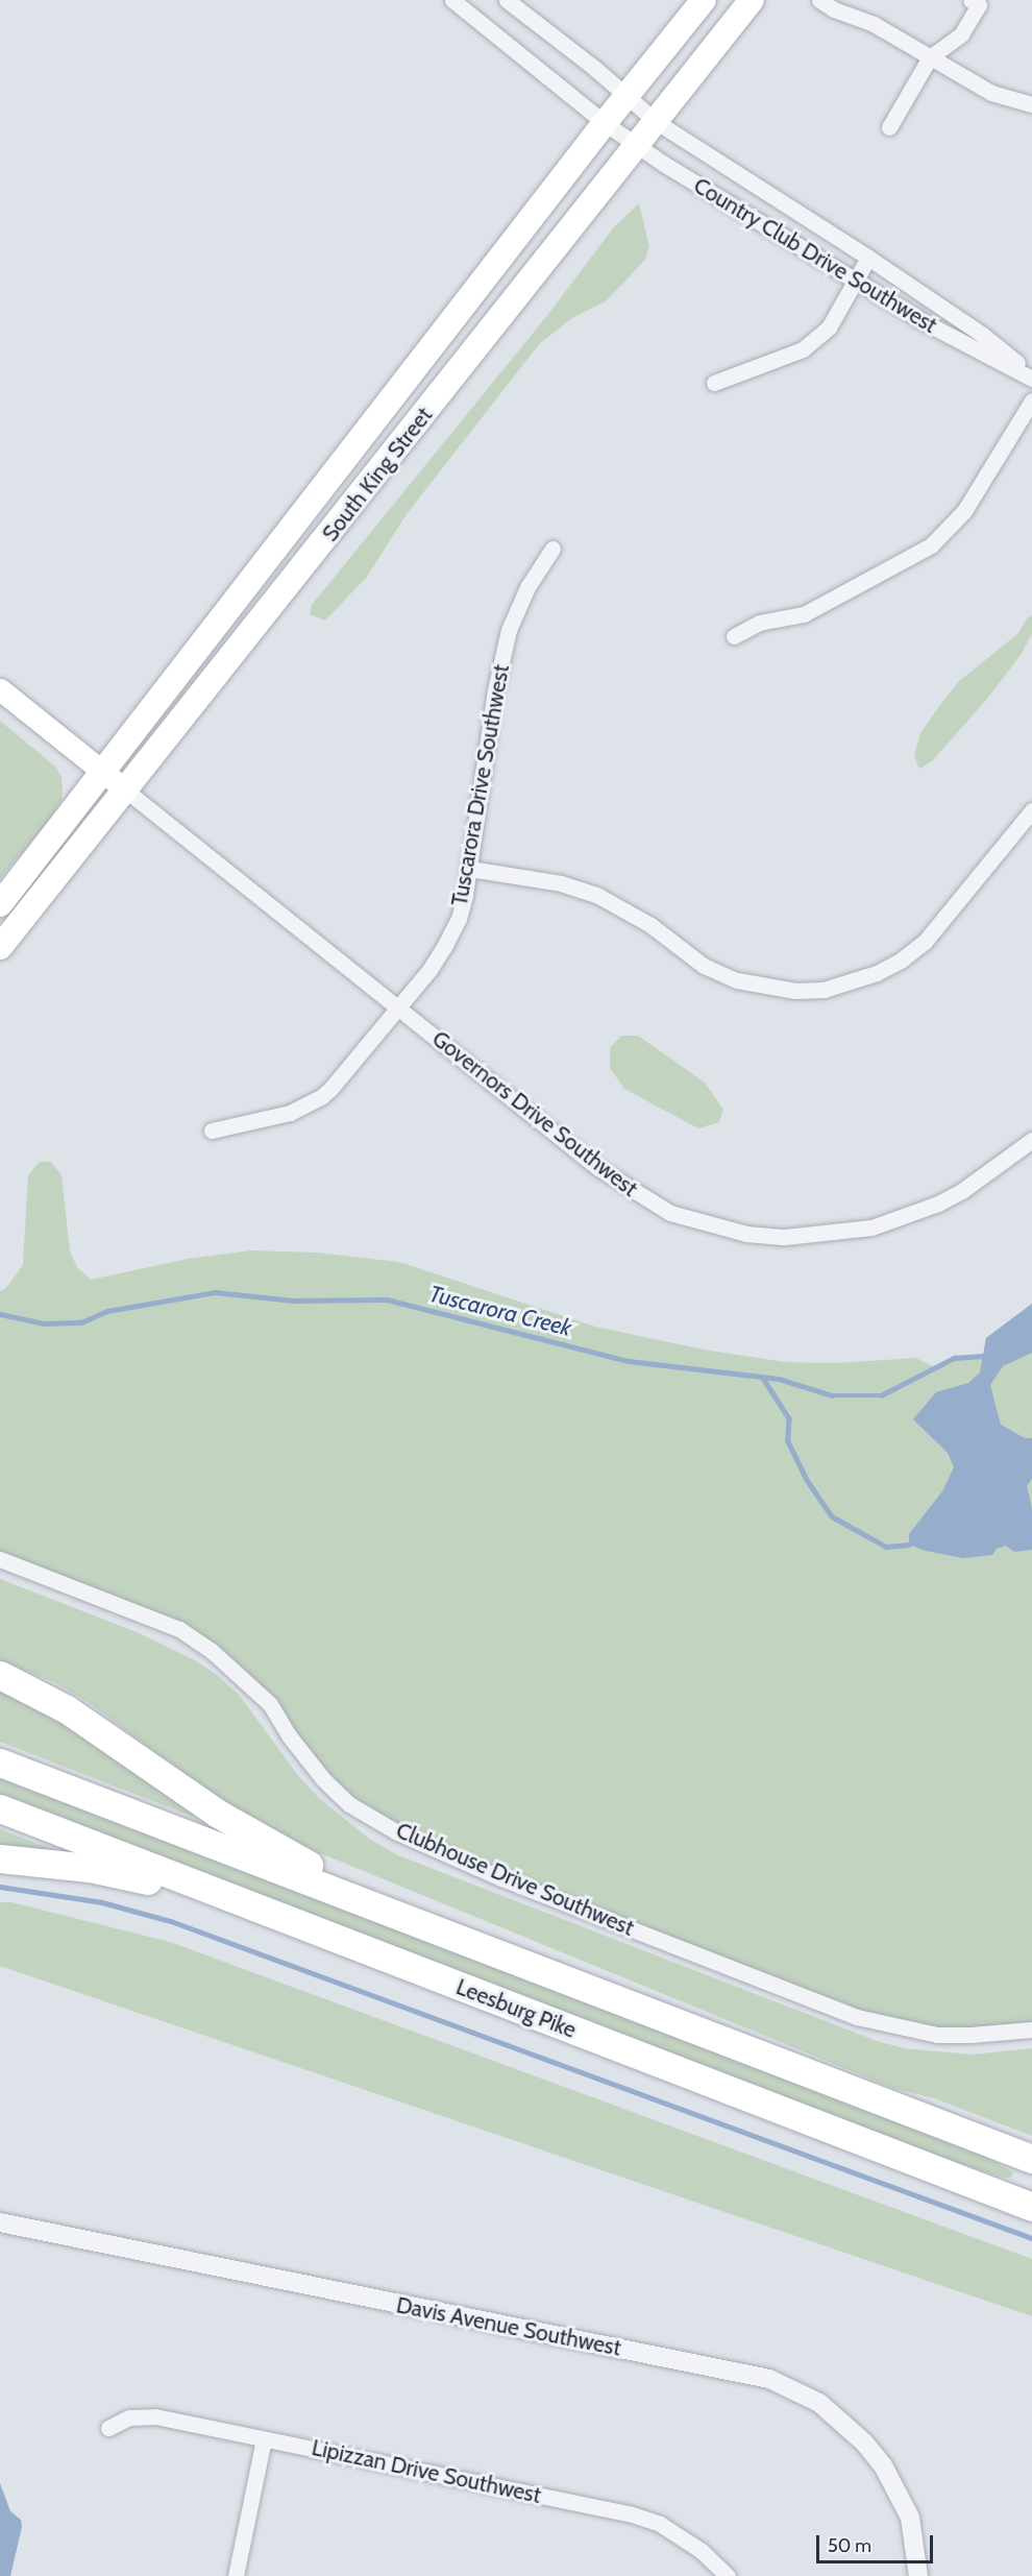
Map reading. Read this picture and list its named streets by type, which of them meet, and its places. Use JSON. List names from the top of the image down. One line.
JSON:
{"streets":{"highway":["South King Street","Leesburg Pike"],"street":["Country Club Drive Southwest","Tuscarora Drive Southwest","Governors Drive Southwest","Clubhouse Drive Southwest","Davis Avenue Southwest","Lipizzan Drive Southwest"]},"crossings":[["Country Club Drive Southwest","South King Street"],["South King Street","Governors Drive Southwest"],["Tuscarora Drive Southwest","Governors Drive Southwest"]],"water":["Tuscarora Creek"],"scale_bar":"50 m"}
